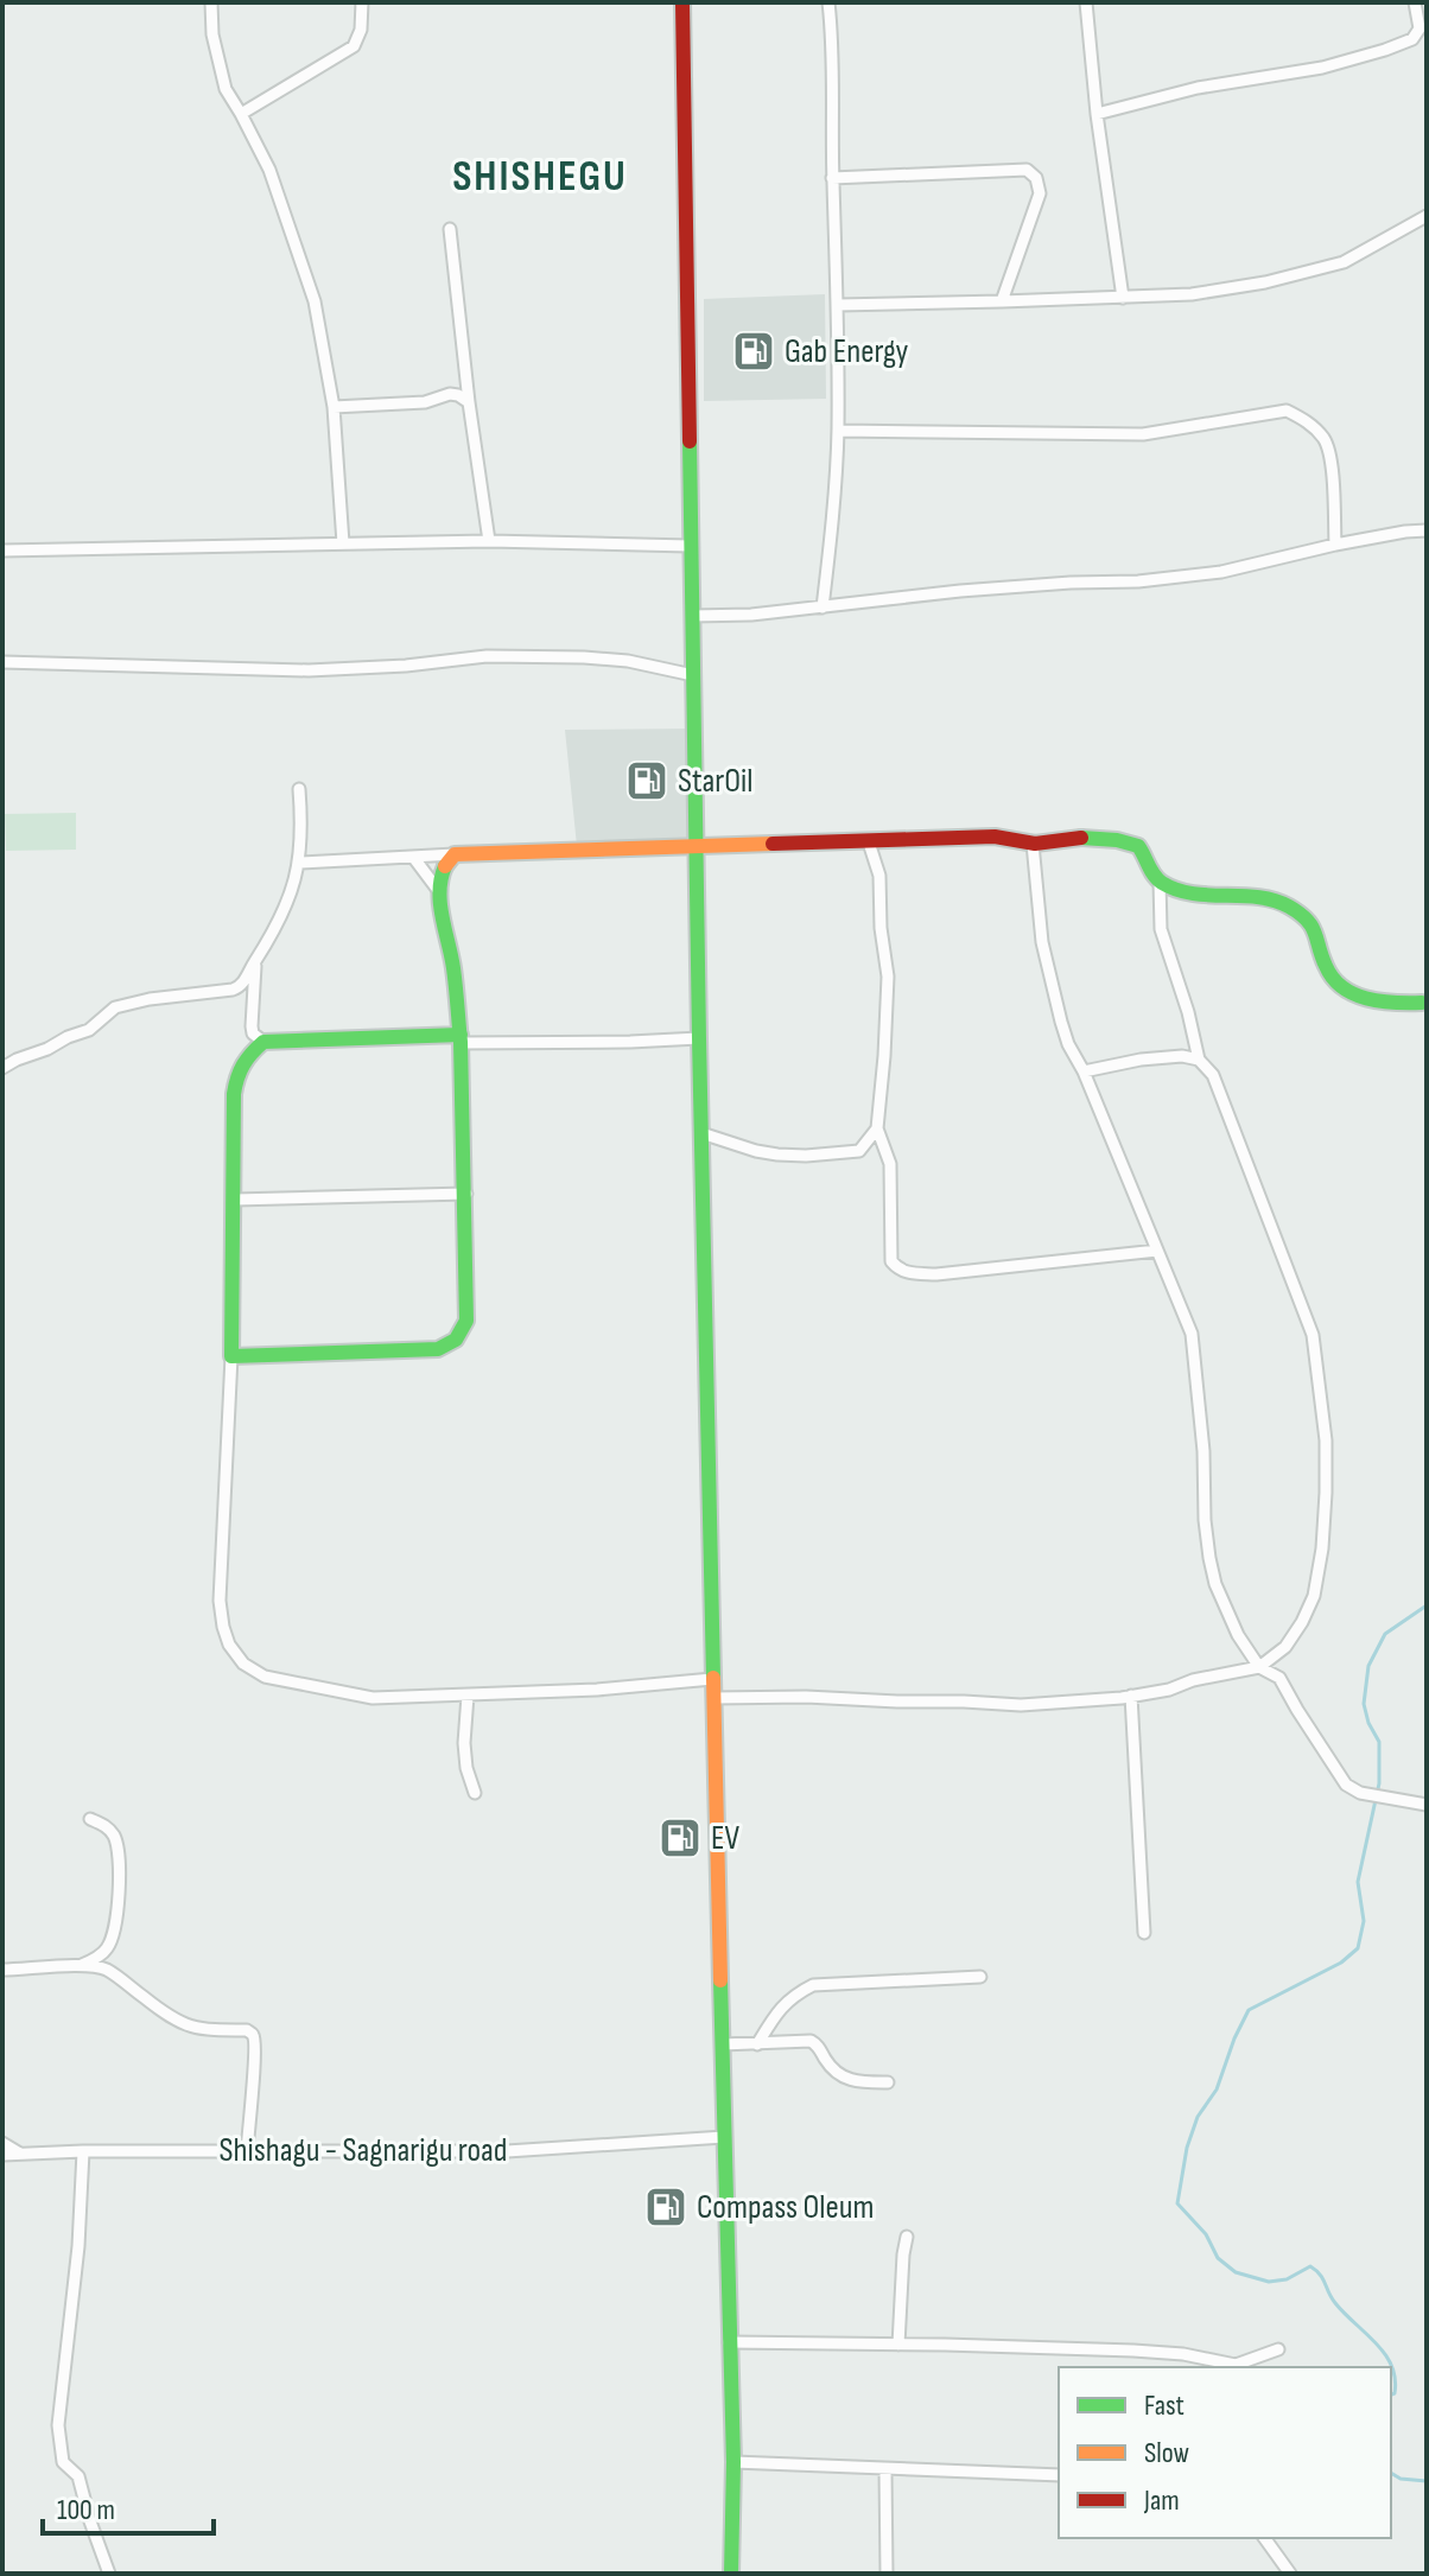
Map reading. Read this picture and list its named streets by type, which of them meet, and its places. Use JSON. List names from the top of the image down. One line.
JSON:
{"streets":{"street":["Shishagu - Sagnarigu road"]},"districts":["SHISHEGU"],"places":{"fuel station":["Gab Energy","StarOil","EV","Compass Oleum"]},"legend":["Fast","Slow","Jam"],"scale_bar":"100 m"}
